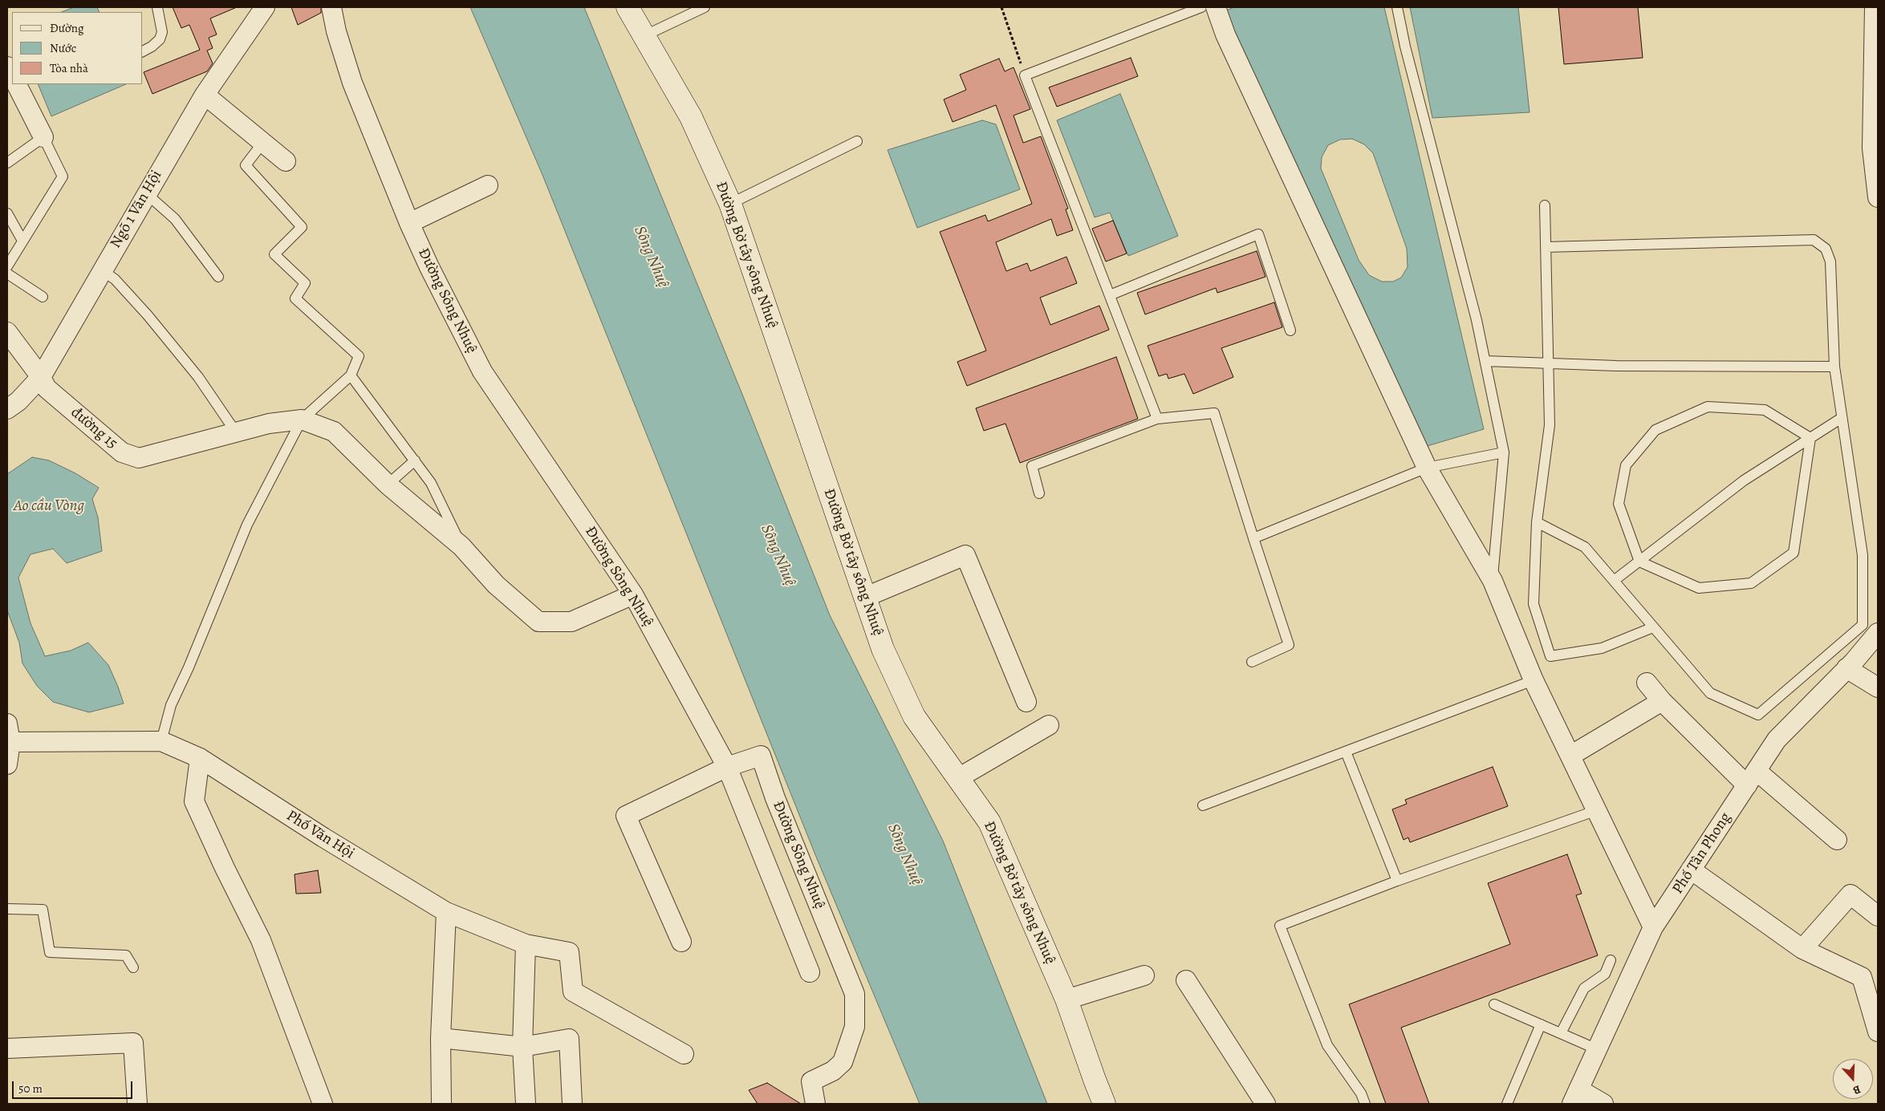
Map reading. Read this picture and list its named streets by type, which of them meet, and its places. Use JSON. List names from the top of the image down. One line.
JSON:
{"streets":{"street":["Ngõ 1 Văn Hội","Đường Bờ tây sông Nhuệ","Đường Sông Nhuệ","đường 15","Phố Văn Hội","Phố Tân Phong"]},"crossings":[["Ngõ 1 Văn Hội","đường 15"]],"water":["Sông Nhuệ","Ao cầu Vòng"],"legend":["Đường","Nước","Tòa nhà"],"scale_bar":"50 m","north":"bottom"}
